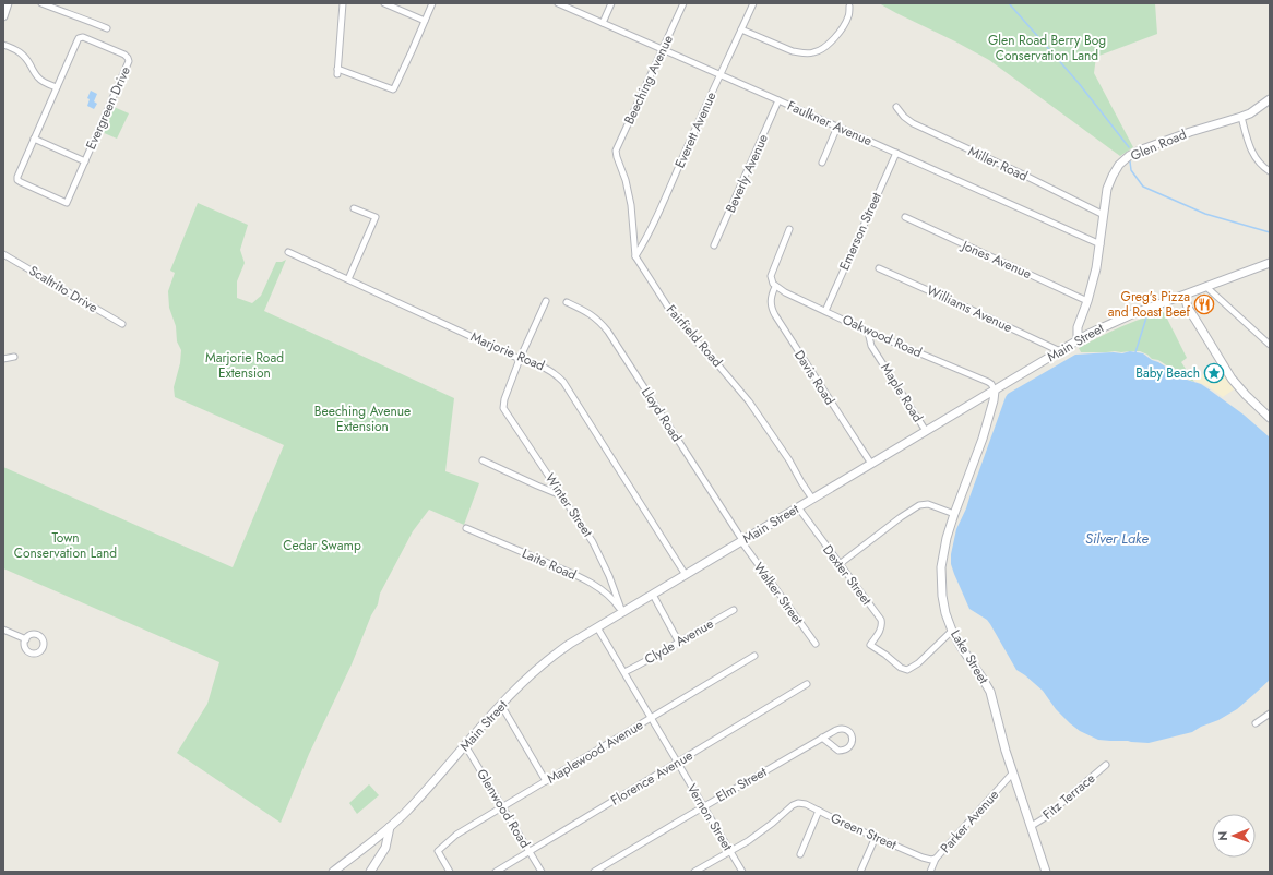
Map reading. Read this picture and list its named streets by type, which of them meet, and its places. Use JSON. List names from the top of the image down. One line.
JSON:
{"streets":{"main road":["Glen Road","Main Street","Lake Street"],"street":["Beeching Avenue","Evergreen Drive","Faulkner Avenue","Everett Avenue","Miller Road","Beverly Avenue","Emerson Street","Jones Avenue","Scaltrito Drive","Williams Avenue","Fairfield Road","Oakwood Road","Marjorie Road","Davis Road","Maple Road","Lloyd Road","Winter Street","Laite Road","Dexter Street","Walker Street","Clyde Avenue","Maplewood Avenue","Florence Avenue","Elm Street","Fitz Terrace","Glenwood Road","Vernon Street","Parker Avenue","Green Street"]},"crossings":[["Beeching Avenue","Faulkner Avenue"],["Beeching Avenue","Fairfield Road"],["Faulkner Avenue","Everett Avenue"],["Faulkner Avenue","Glen Road"],["Faulkner Avenue","Beverly Avenue"],["Faulkner Avenue","Emerson Street"],["Everett Avenue","Fairfield Road"],["Glen Road","Miller Road"],["Glen Road","Jones Avenue"],["Glen Road","Main Street"],["Emerson Street","Oakwood Road"],["Williams Avenue","Main Street"],["Fairfield Road","Main Street"],["Oakwood Road","Main Street"],["Oakwood Road","Davis Road"],["Oakwood Road","Maple Road"],["Oakwood Road","Lake Street"],["Main Street","Marjorie Road"],["Main Street","Davis Road"],["Main Street","Maple Road"],["Main Street","Lloyd Road"],["Main Street","Winter Street"],["Main Street","Laite Road"],["Main Street","Dexter Street"],["Main Street","Walker Street"],["Main Street","Lake Street"],["Main Street","Glenwood Road"],["Main Street","Vernon Street"],["Marjorie Road","Winter Street"],["Lloyd Road","Walker Street"],["Winter Street","Laite Road"],["Dexter Street","Lake Street"],["Clyde Avenue","Vernon Street"],["Lake Street","Fitz Terrace"],["Lake Street","Parker Avenue"],["Maplewood Avenue","Glenwood Road"],["Maplewood Avenue","Vernon Street"],["Florence Avenue","Glenwood Road"],["Florence Avenue","Vernon Street"],["Elm Street","Vernon Street"],["Vernon Street","Green Street"],["Parker Avenue","Green Street"]],"water":["Silver Lake"],"parks":["Glen Road Berry Bog Conservation Land","Marjorie Road Extension","Beeching Avenue Extension","Town Conservation Land","Cedar Swamp"],"places":{"restaurant":["Greg's Pizza and Roast Beef"],"place":["Baby Beach"]},"north":"left"}
